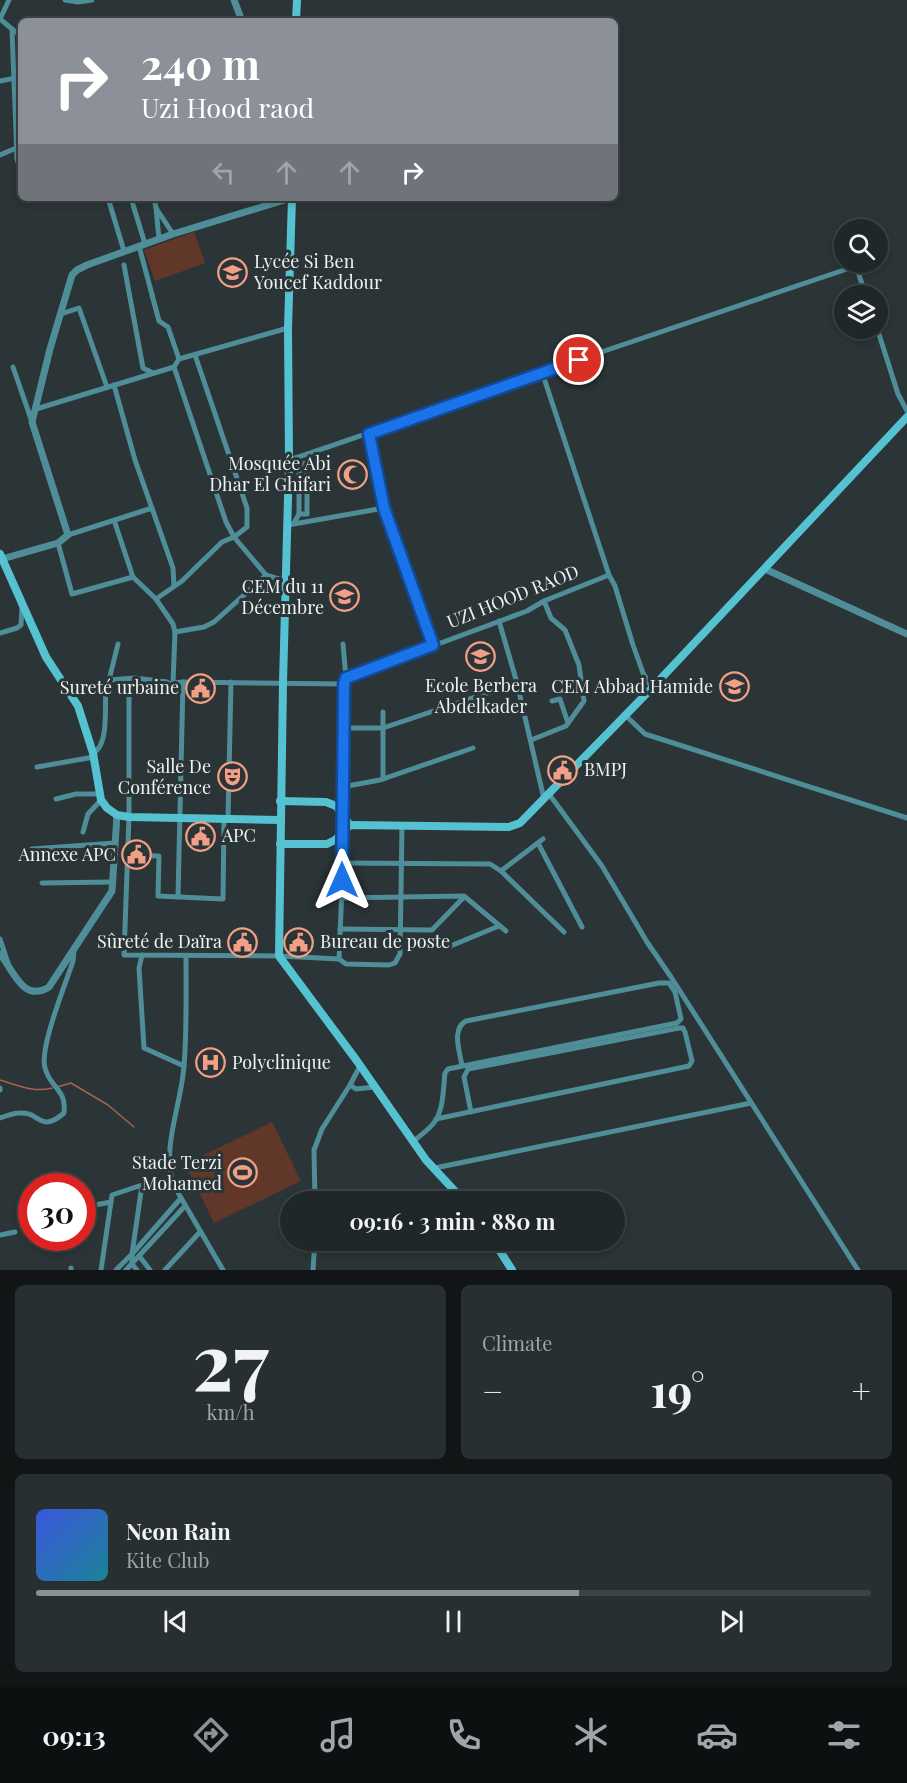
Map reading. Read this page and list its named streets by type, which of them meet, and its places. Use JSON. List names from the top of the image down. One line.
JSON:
{"streets":{"street":["UZI HOOD RAOD"]},"places":{"school or university":["Lycée Si Ben Youcef Kaddour","CEM du 11 Décembre","Ecole Berbera Abdelkader","CEM Abbad Hamide"],"mosque":["Mosquée Abi Dhar El Ghifari"],"public building":["Sureté urbaine","BMPJ","APC","Annexe APC","Sûreté de Daïra","Bureau de poste"],"theatre":["Salle De Conférence"],"hospital":["Polyclinique"],"sports":["Stade Terzi Mohamed"]},"page":{"turn":["240 m","Uzi Hood raod"],"limit":"30","trip":"09:16 · 3 min · 880 m","tile":[["27","km/h"],"Climate"],"heat":["−","19°","+"],"song":["Neon Rain","Kite Club"],"tabs":"09:13"}}
